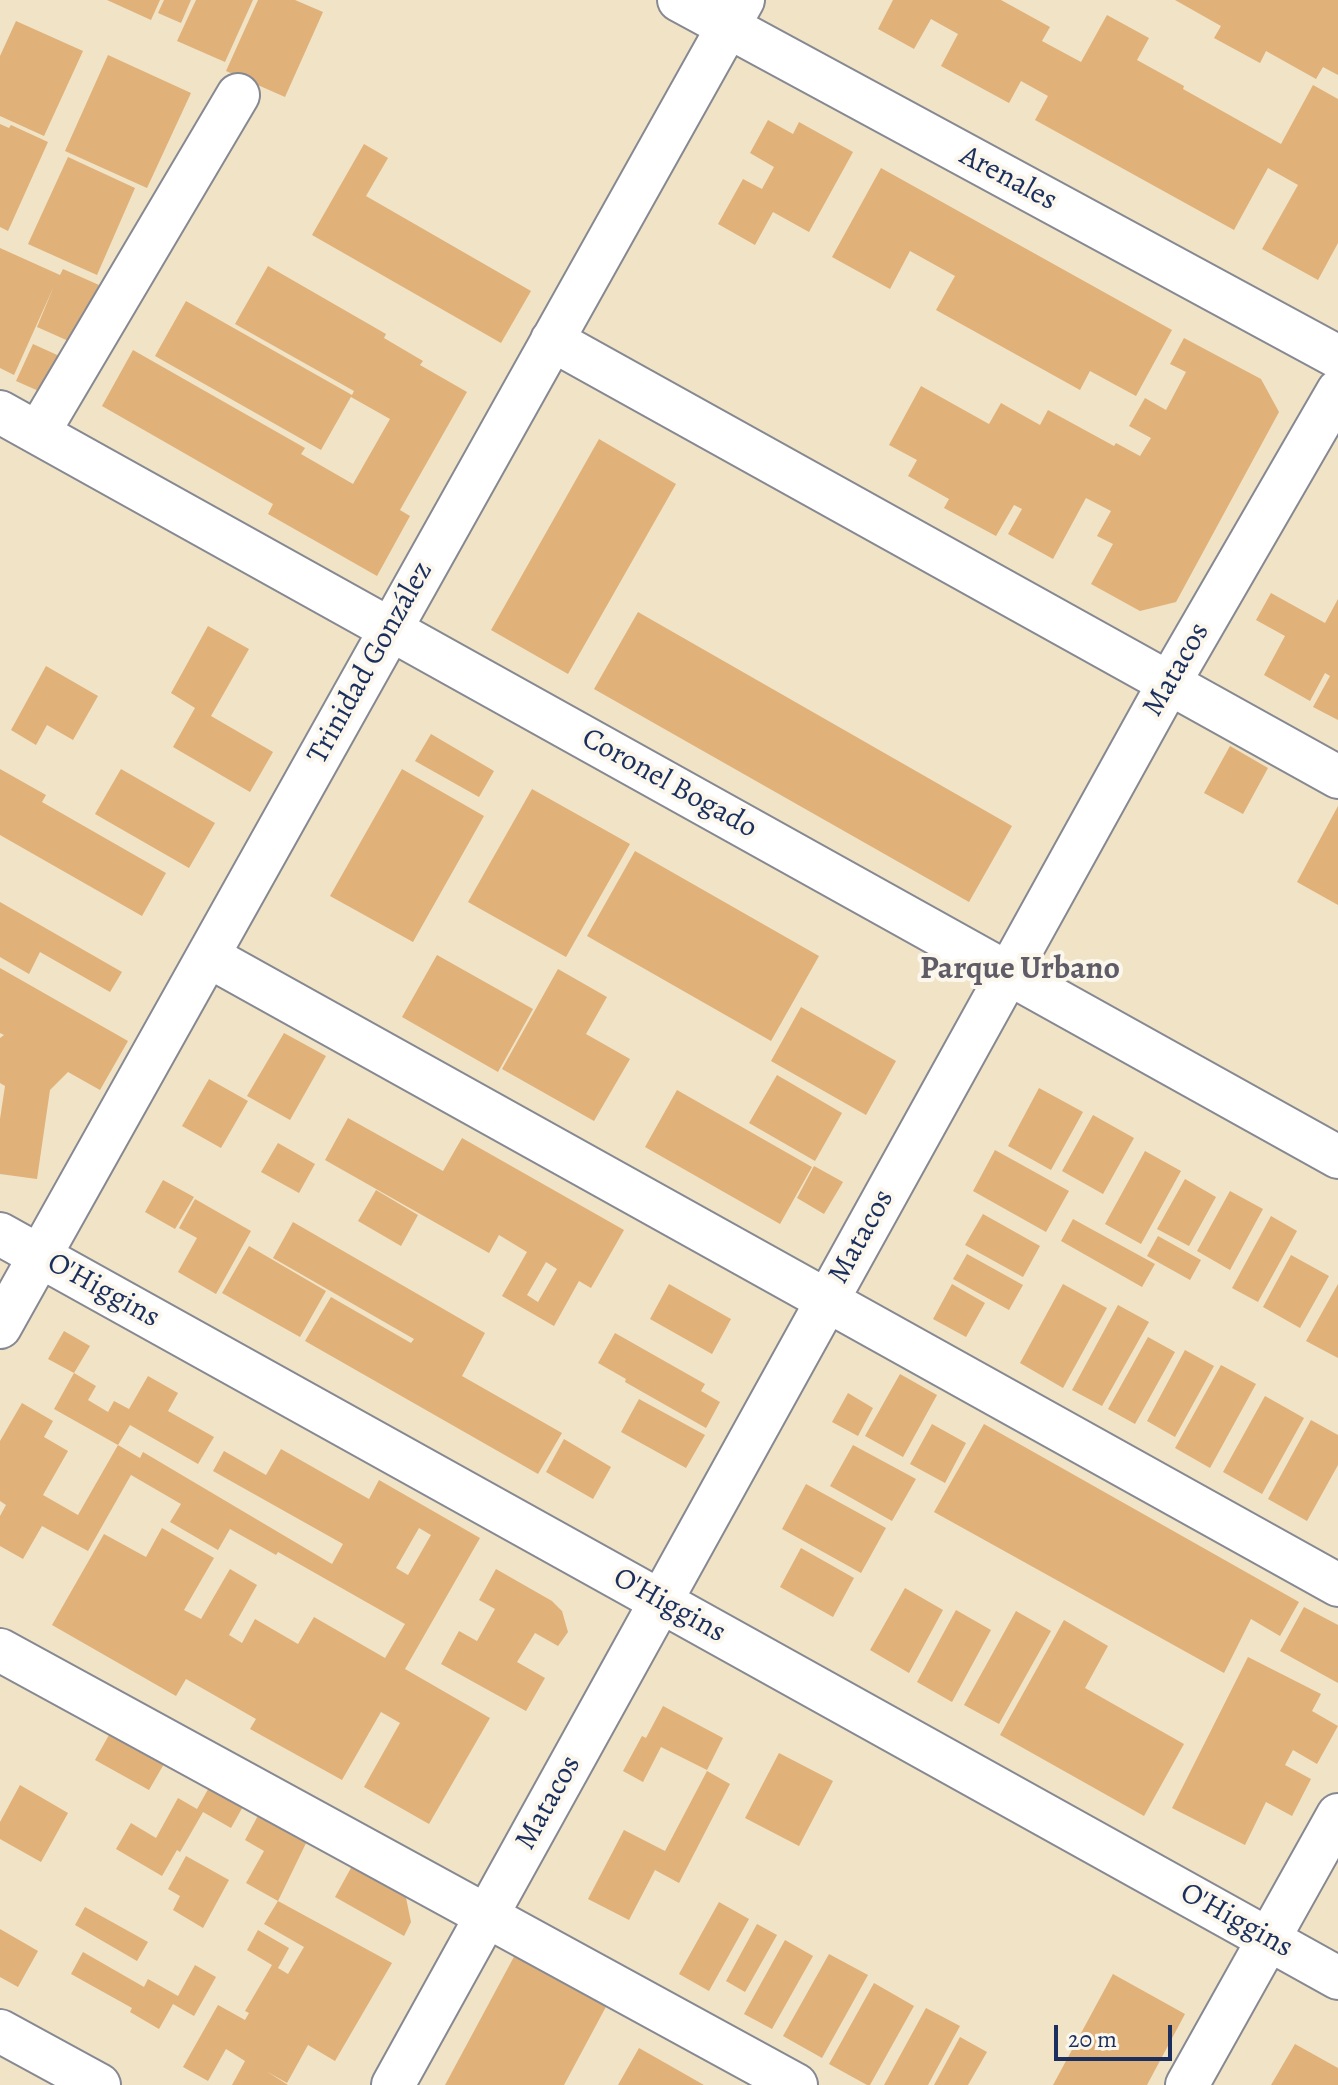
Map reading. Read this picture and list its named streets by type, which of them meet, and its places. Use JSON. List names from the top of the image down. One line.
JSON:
{"streets":{"street":["Arenales","Trinidad González","Matacos","Coronel Bogado","O'Higgins"]},"crossings":[["Arenales","Trinidad González"],["Trinidad González","Coronel Bogado"],["Trinidad González","O'Higgins"],["Matacos","Coronel Bogado"],["Matacos","O'Higgins"]],"districts":["Parque Urbano"],"scale_bar":"20 m"}
